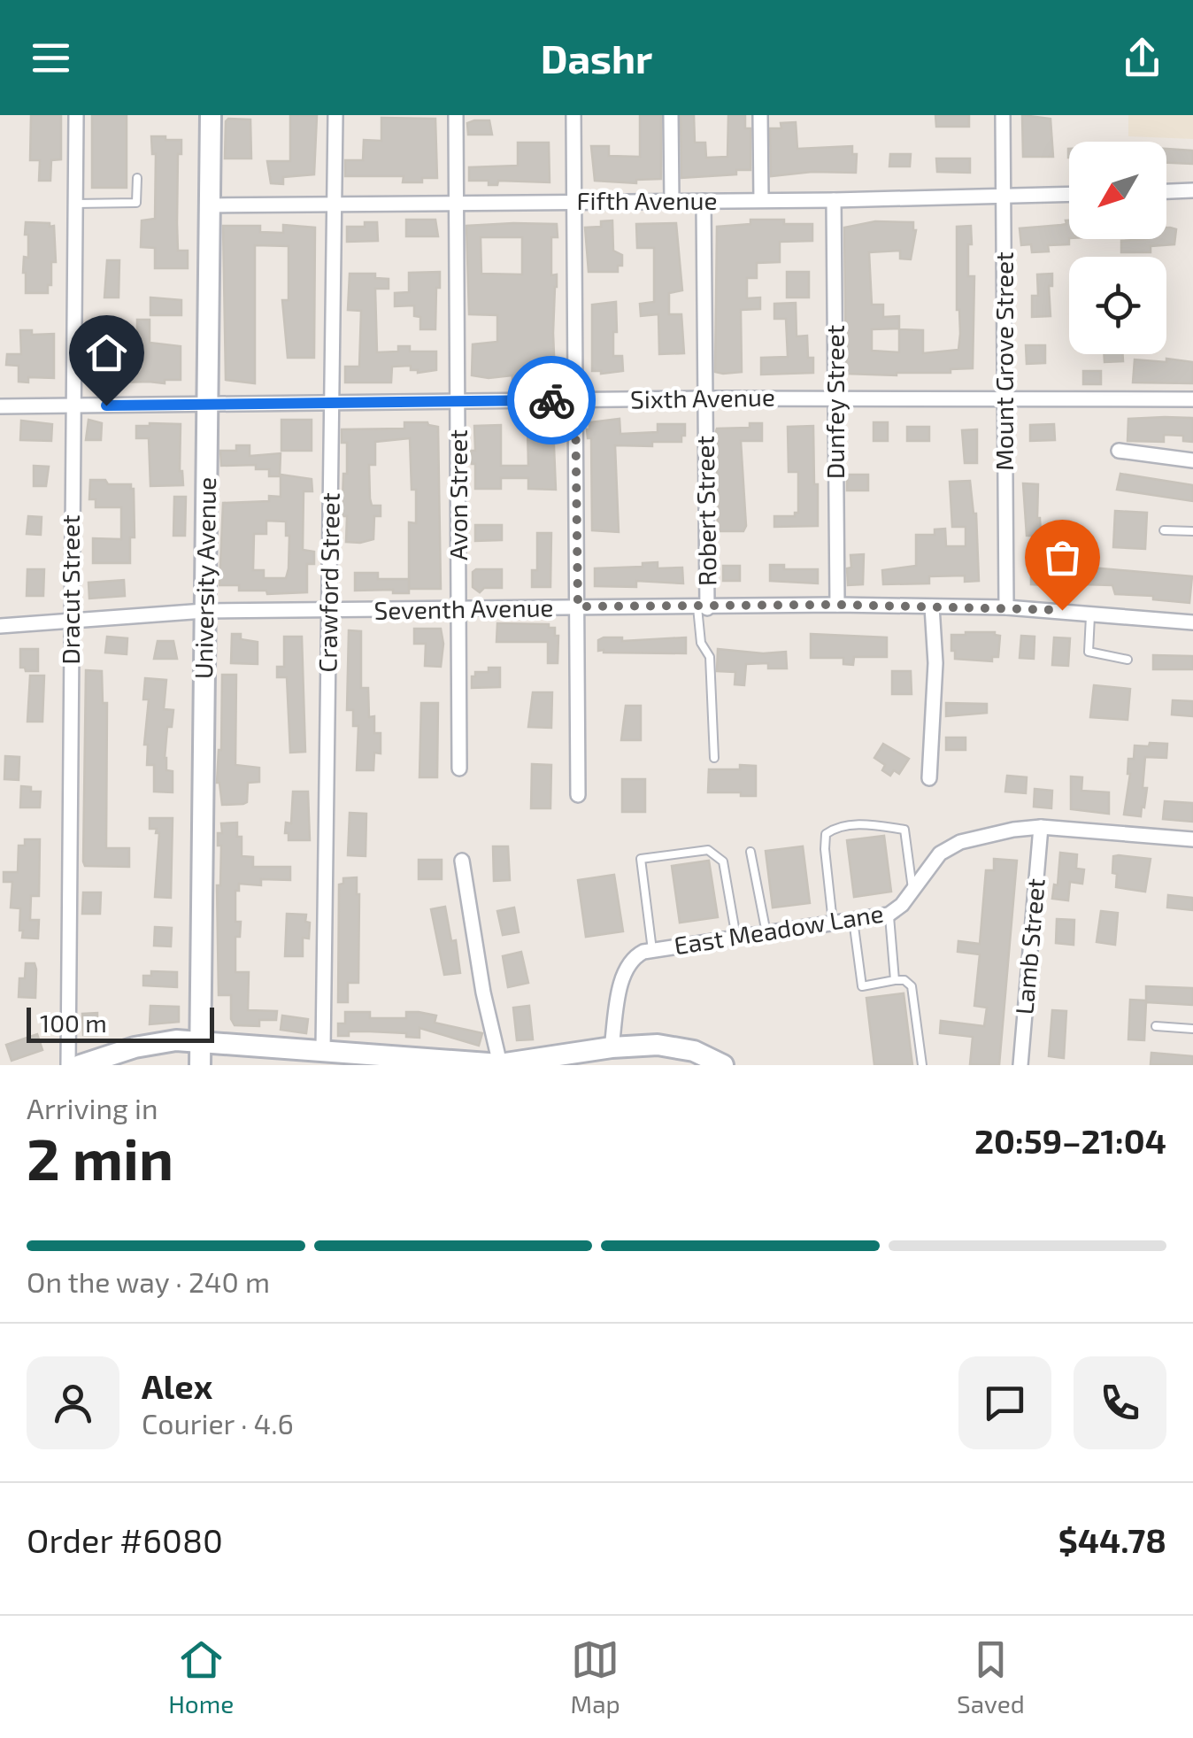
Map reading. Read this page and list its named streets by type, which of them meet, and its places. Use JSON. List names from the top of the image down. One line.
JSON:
{"streets":{"main road":["University Avenue"],"street":["Fifth Avenue","Mount Grove Street","Sixth Avenue","Dunfey Street","Avon Street","Robert Street","Crawford Street","Dracut Street","Seventh Avenue","East Meadow Lane","Lamb Street"]},"crossings":[["Fifth Avenue","Mount Grove Street"],["Fifth Avenue","Dunfey Street"],["Fifth Avenue","Avon Street"],["Fifth Avenue","Robert Street"],["Fifth Avenue","University Avenue"],["Fifth Avenue","Crawford Street"],["Mount Grove Street","Sixth Avenue"],["Mount Grove Street","Seventh Avenue"],["Sixth Avenue","Dunfey Street"],["Sixth Avenue","Avon Street"],["Sixth Avenue","Robert Street"],["Sixth Avenue","University Avenue"],["Sixth Avenue","Crawford Street"],["Sixth Avenue","Dracut Street"],["Dunfey Street","Seventh Avenue"],["Avon Street","Seventh Avenue"],["Robert Street","Seventh Avenue"],["University Avenue","Seventh Avenue"],["Crawford Street","Seventh Avenue"],["Dracut Street","Seventh Avenue"],["East Meadow Lane","Lamb Street"]],"scale_bar":"100 m","north":"bottom left","page":{"header":"Dashr","scale":"100 m","heading":["2 min","Arriving in","20:59–21:04"],"panel":["Alex","Courier · 4.6","Order #6080","$44.78"],"bar":"On the way · 240 m","tabs":["Home","Map","Saved"]}}
